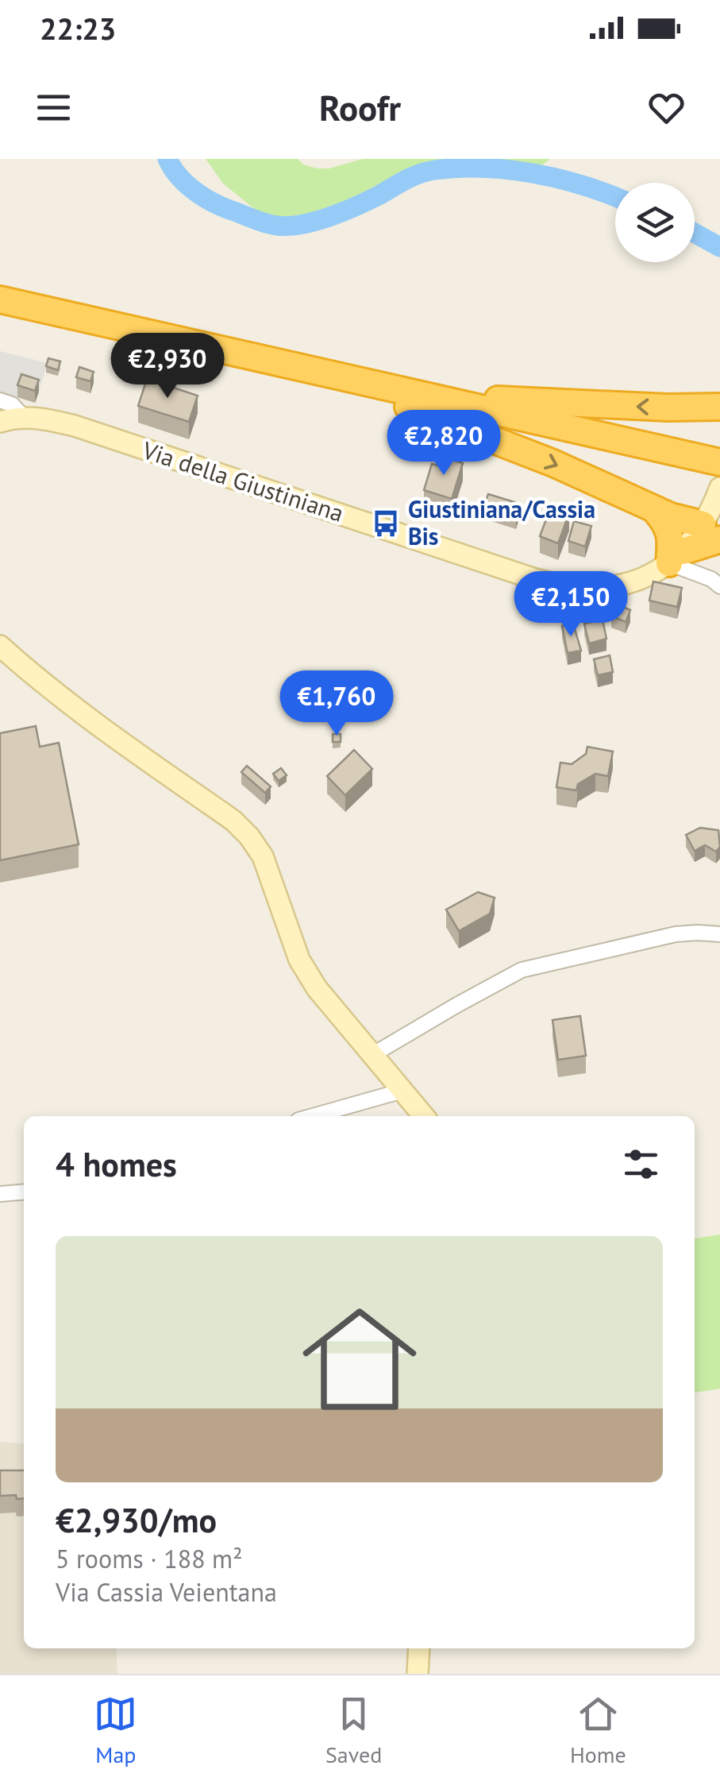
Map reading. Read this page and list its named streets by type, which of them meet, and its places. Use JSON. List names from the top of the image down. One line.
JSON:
{"streets":{"street":["Via della Giustiniana"]},"places":{"bus stop":["Giustiniana/Cassia Bis"]},"page":{"status":"22:23","header":"Roofr","price":["€2,930","€2,820","€2,150","€1,760"],"heading":"4 homes","list":[{"name":"€2,930/mo","note":"5 rooms · 188 m² · Via Cassia Veientana"}],"tabs":["Map","Saved","Home"]}}
